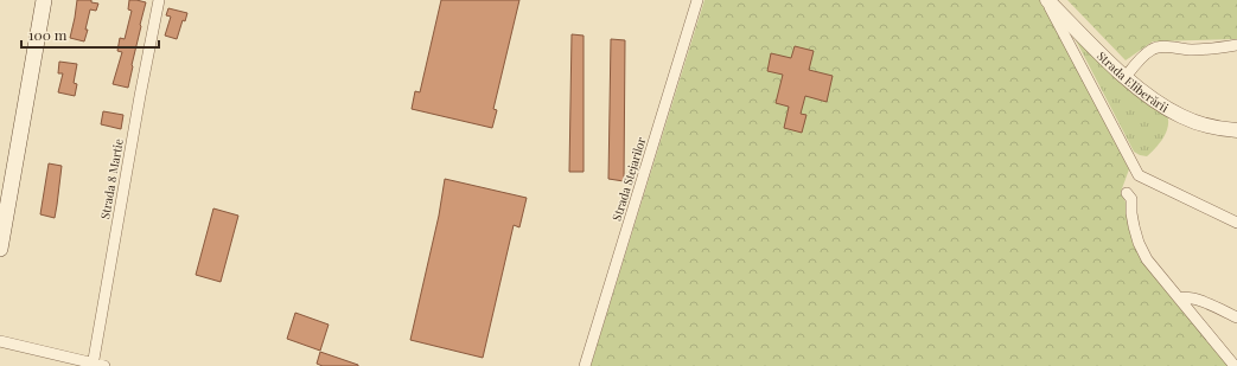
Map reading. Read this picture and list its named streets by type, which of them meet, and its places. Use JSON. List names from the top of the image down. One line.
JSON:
{"streets":{"street":["Strada Eliberării","Strada 8 Martie","Strada Stejarilor"]},"scale_bar":"100 m"}
